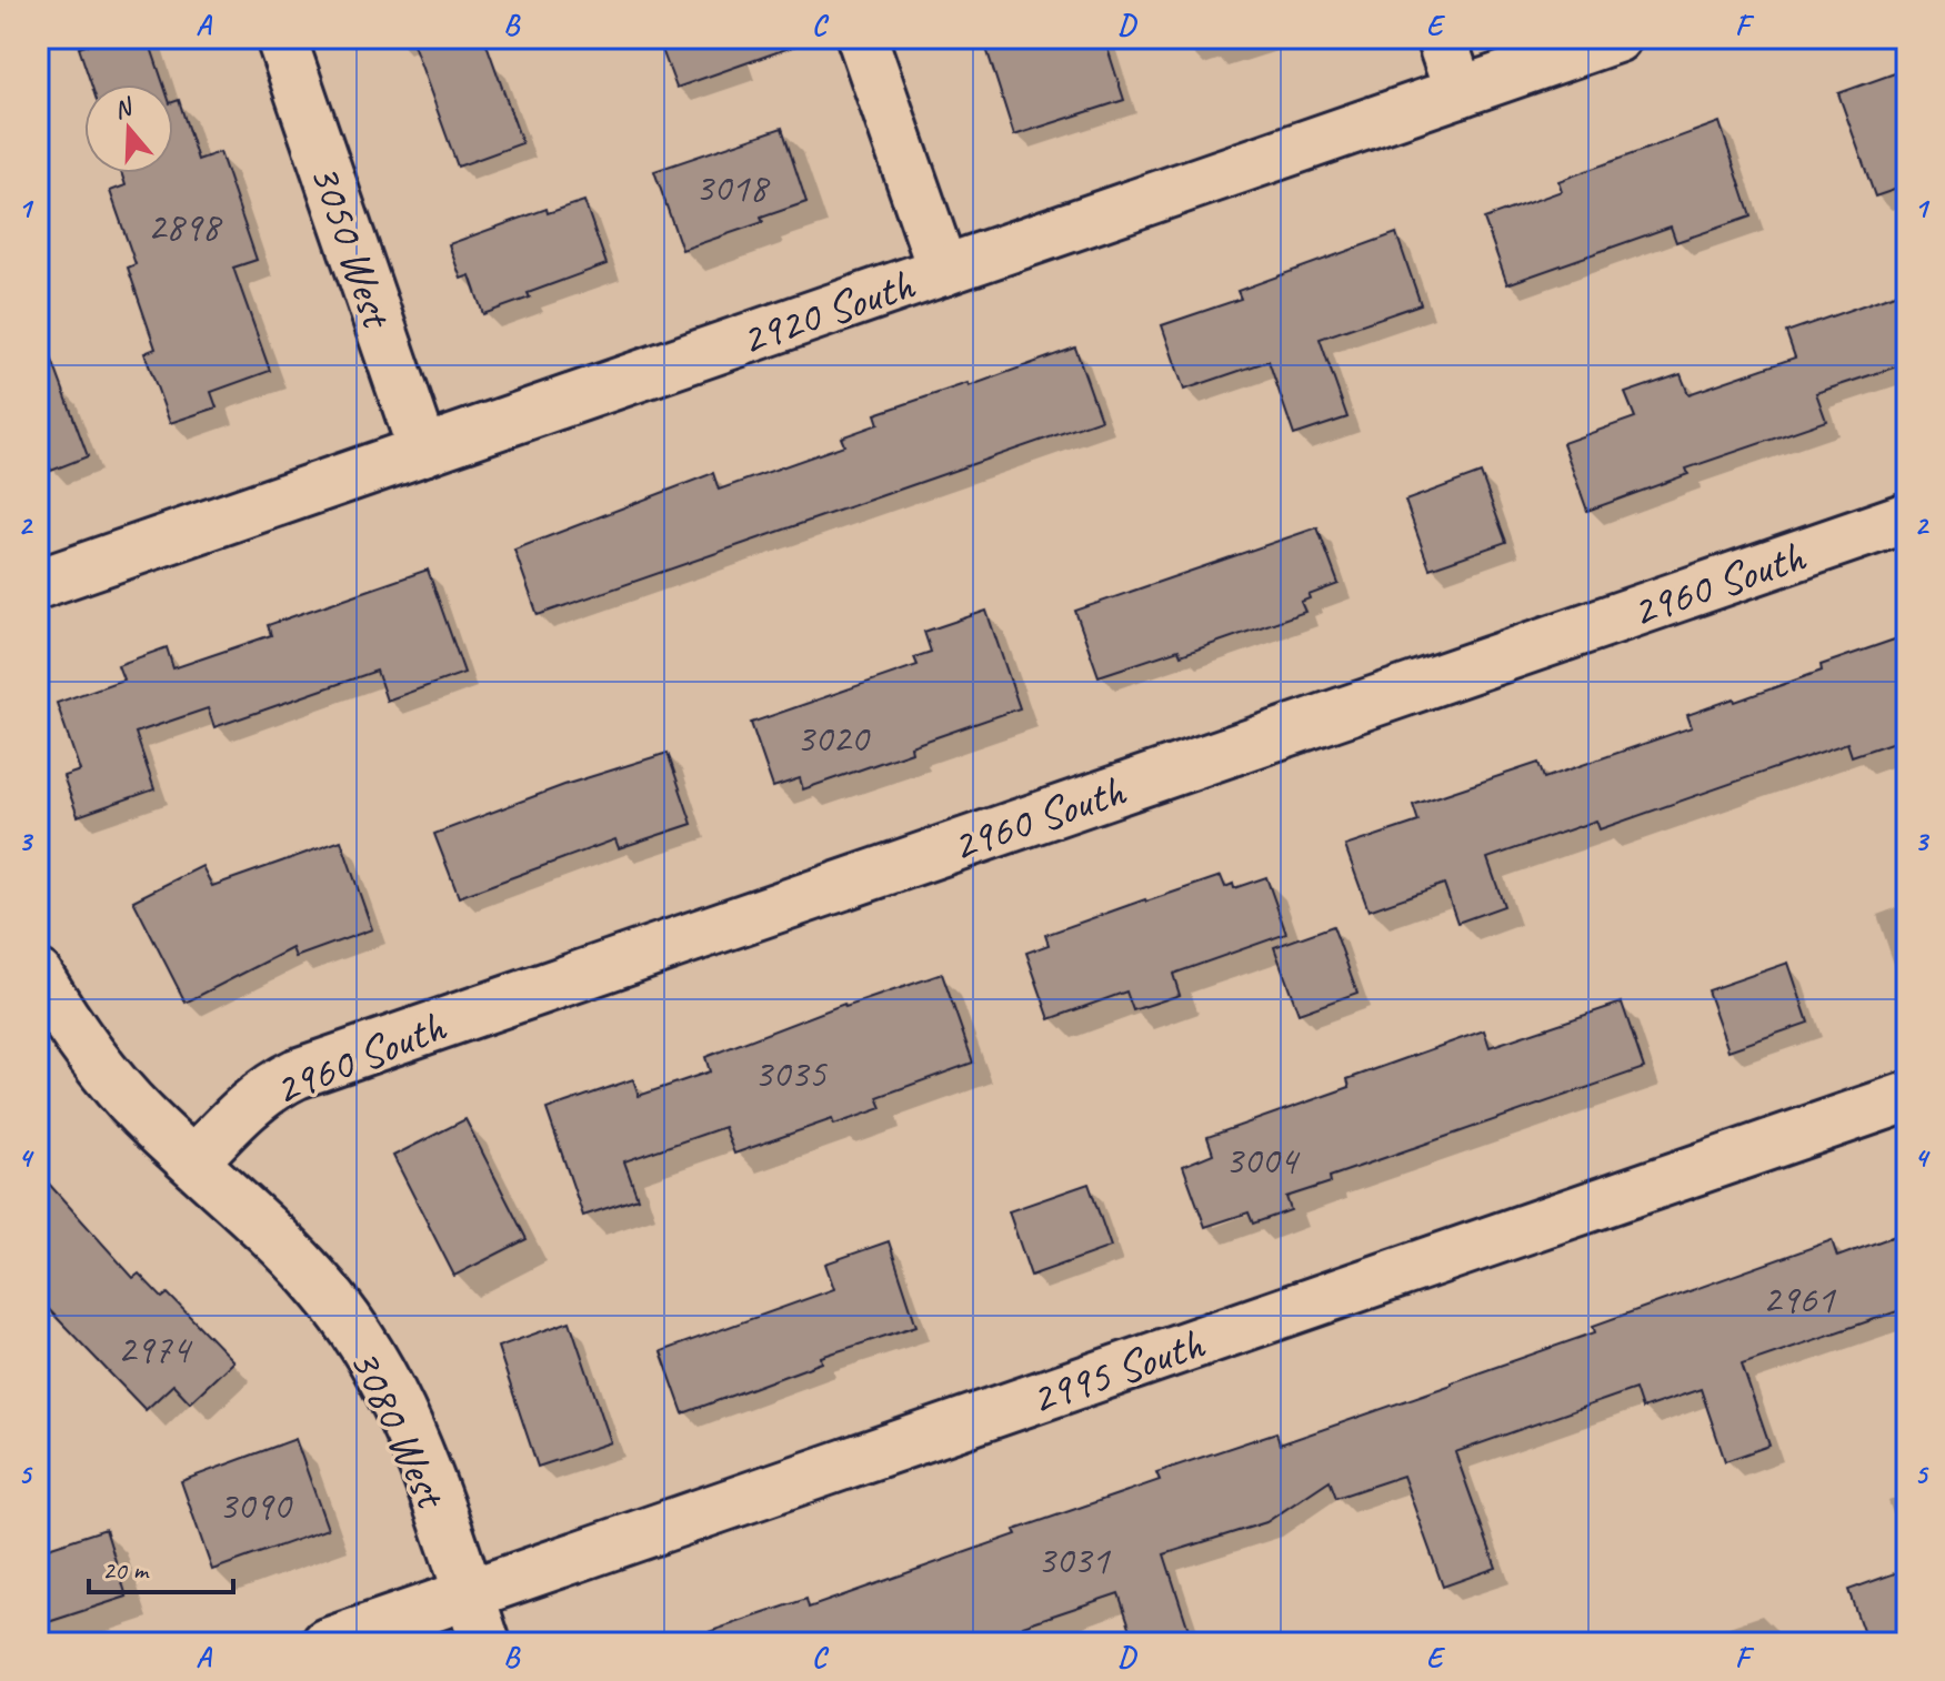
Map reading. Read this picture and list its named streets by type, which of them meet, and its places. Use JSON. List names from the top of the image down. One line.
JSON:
{"streets":{"street":["3050 West","2920 South","2960 South","2995 South","3080 West"]},"crossings":[["3050 West","2920 South"],["2960 South","3080 West"],["2995 South","3080 West"]],"house_numbers":["3018","2898","3020","3035","3004","2961","2974","3090","3031"],"scale_bar":"20 m","north":"top","grid":{"columns":["A","B","C","D","E","F"],"rows":["1","2","3","4","5"]}}
